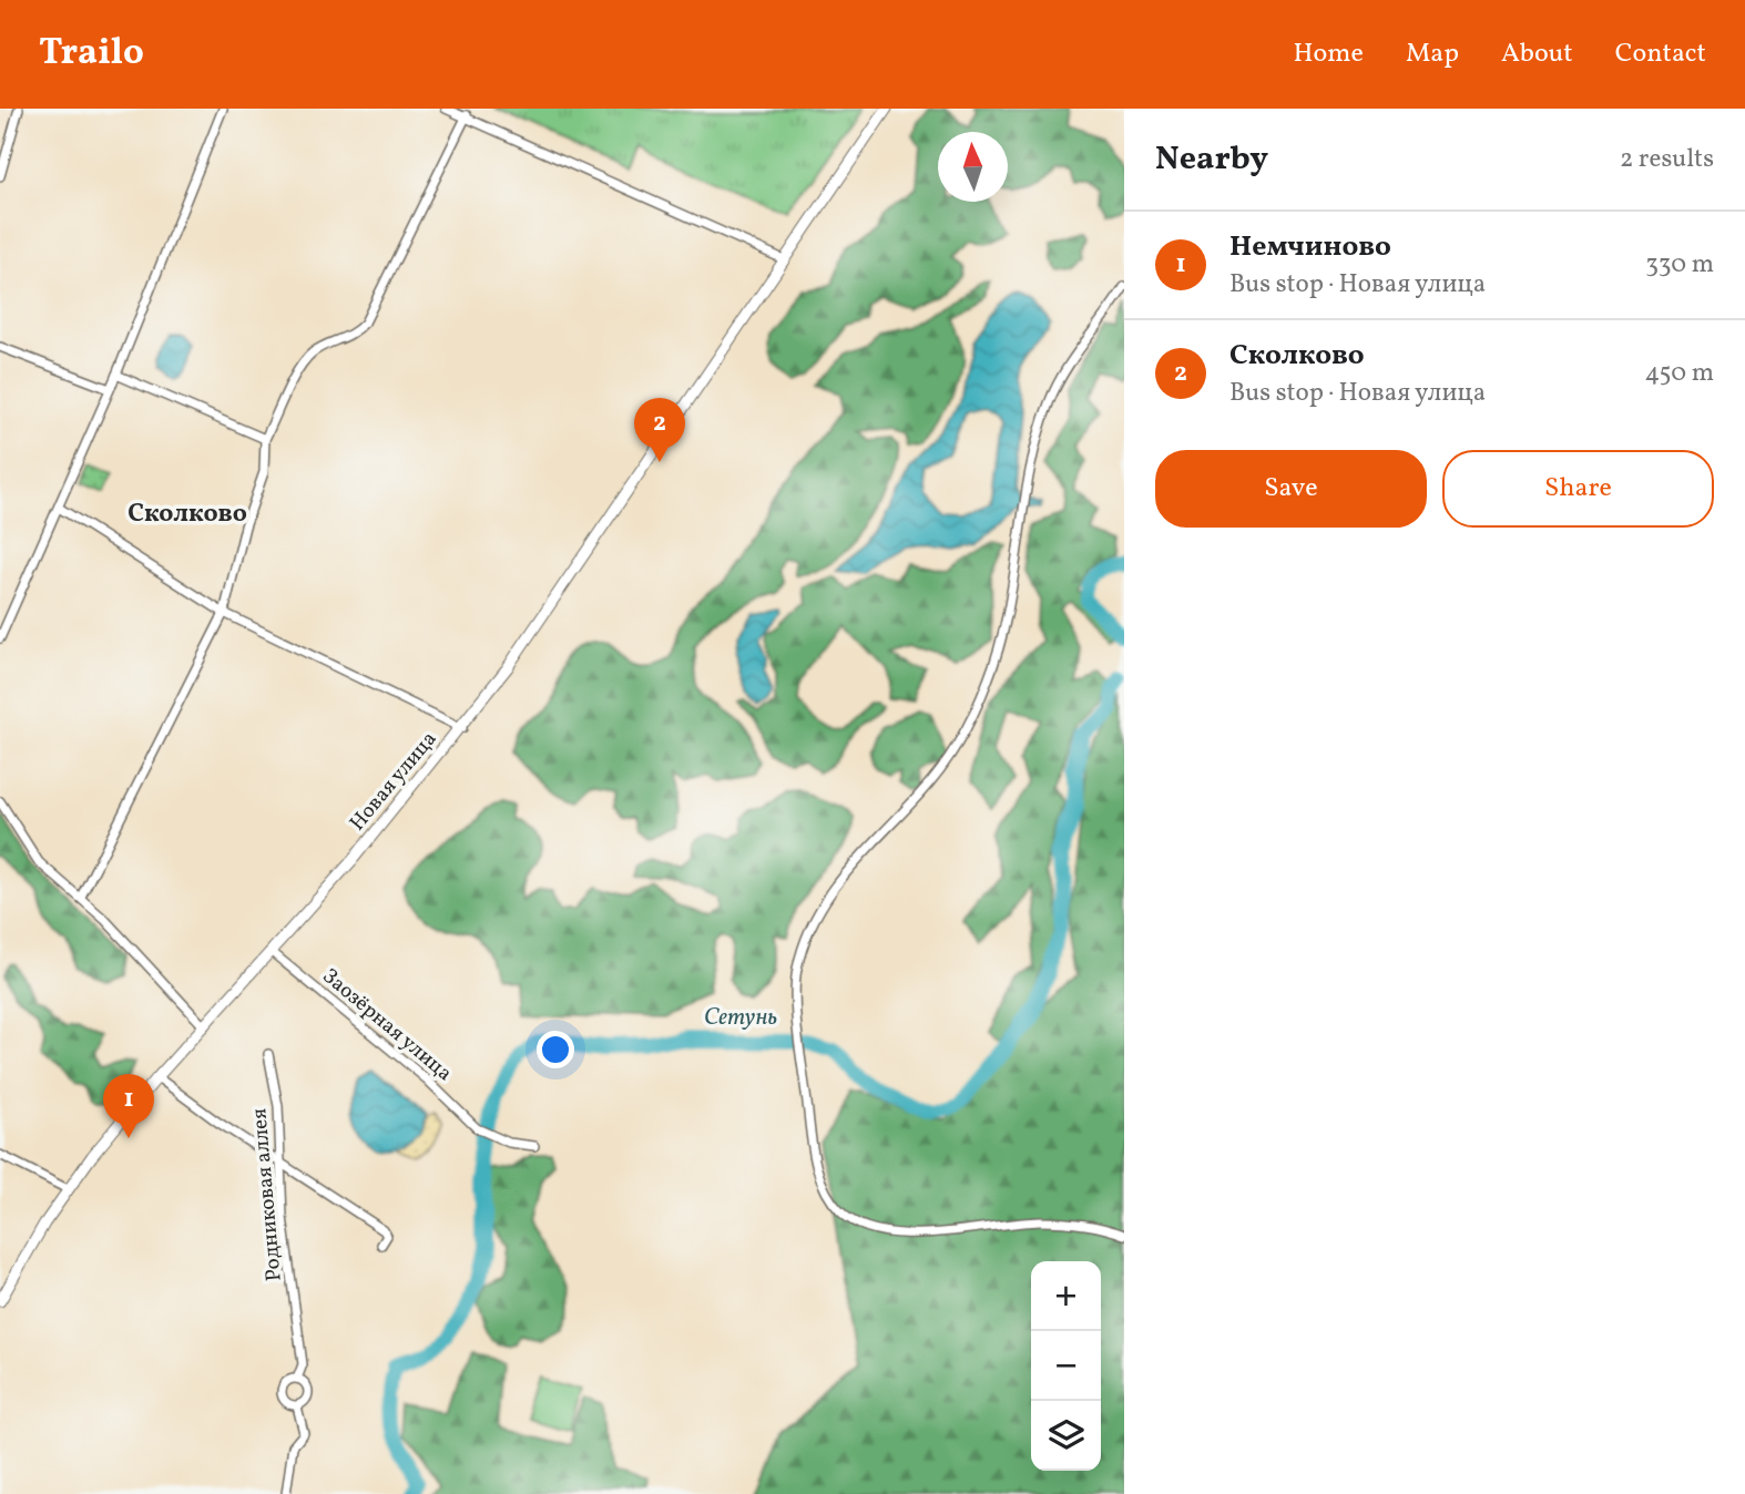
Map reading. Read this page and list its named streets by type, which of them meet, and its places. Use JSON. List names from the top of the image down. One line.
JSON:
{"streets":{"street":["Новая улица","Заозёрная улица","Родниковая аллея"]},"crossings":[["Новая улица","Заозёрная улица"]],"districts":["Сколково"],"water":["Сетунь"],"north":"top","page":{"header":"Trailo","nav":["Home","Map","About","Contact"],"heading":["Nearby","2 results"],"list":[{"mark":"1","name":"Немчиново","note":"Bus stop · Новая улица","value":"330 m"},{"mark":"2","name":"Сколково","note":"Bus stop · Новая улица","value":"450 m"}],"pins":["2","1"],"buttons":["Save","Share"],"map_buttons":["+","−"]}}
